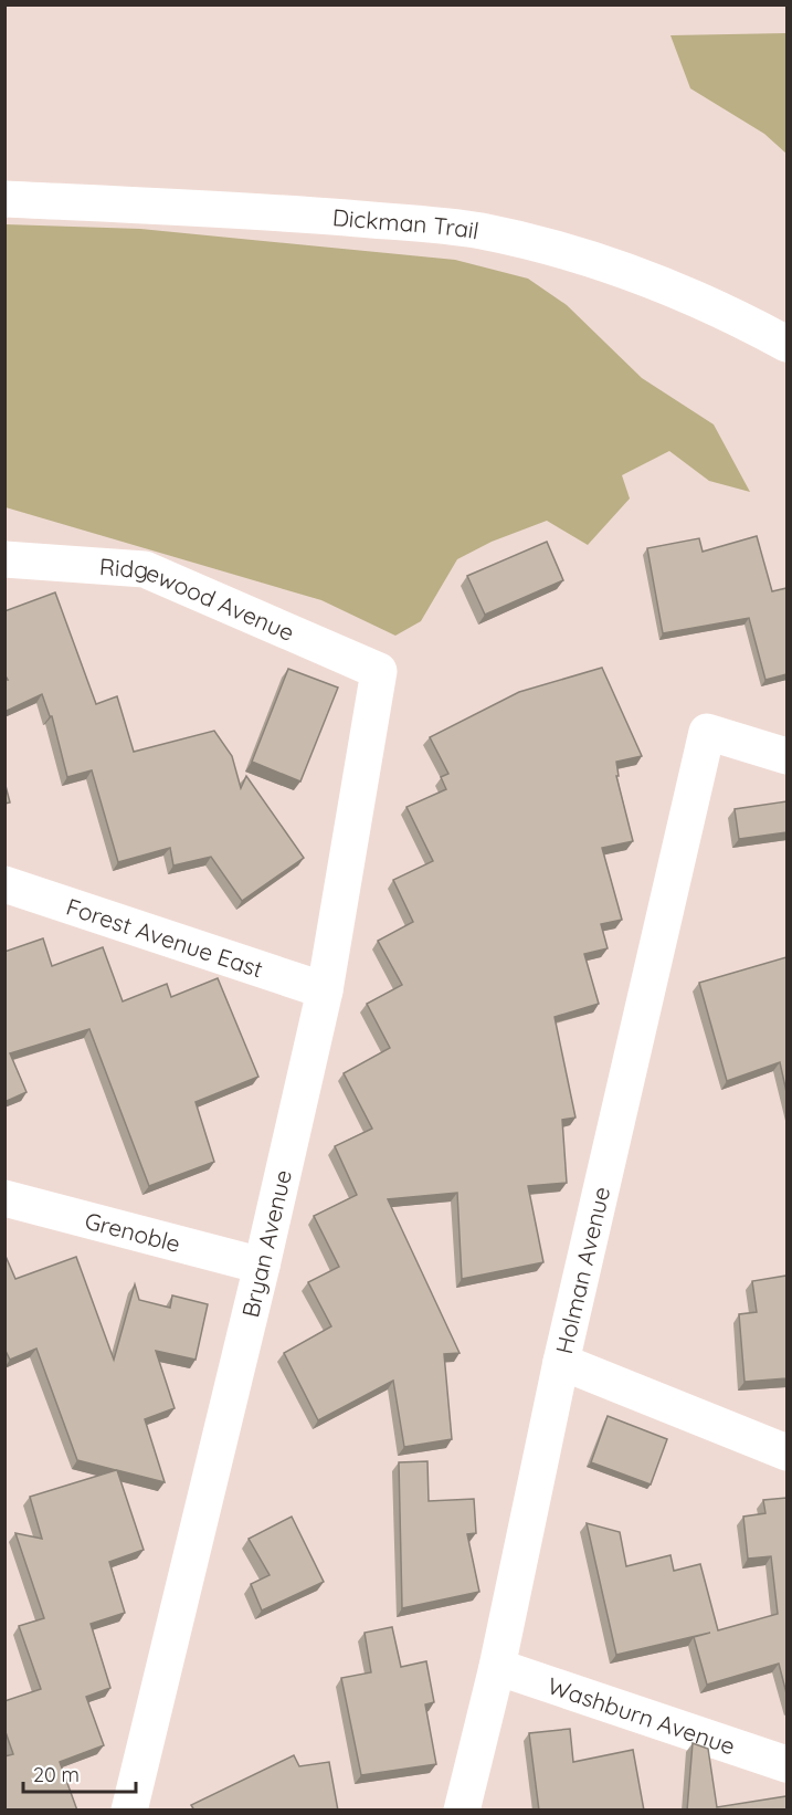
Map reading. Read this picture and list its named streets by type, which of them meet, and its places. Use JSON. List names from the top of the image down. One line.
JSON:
{"streets":{"street":["Dickman Trail","Ridgewood Avenue","Forest Avenue East","Grenoble","Bryan Avenue","Holman Avenue","Washburn Avenue"]},"crossings":[["Ridgewood Avenue","Bryan Avenue"],["Forest Avenue East","Bryan Avenue"],["Grenoble","Bryan Avenue"],["Holman Avenue","Washburn Avenue"]],"scale_bar":"20 m"}
